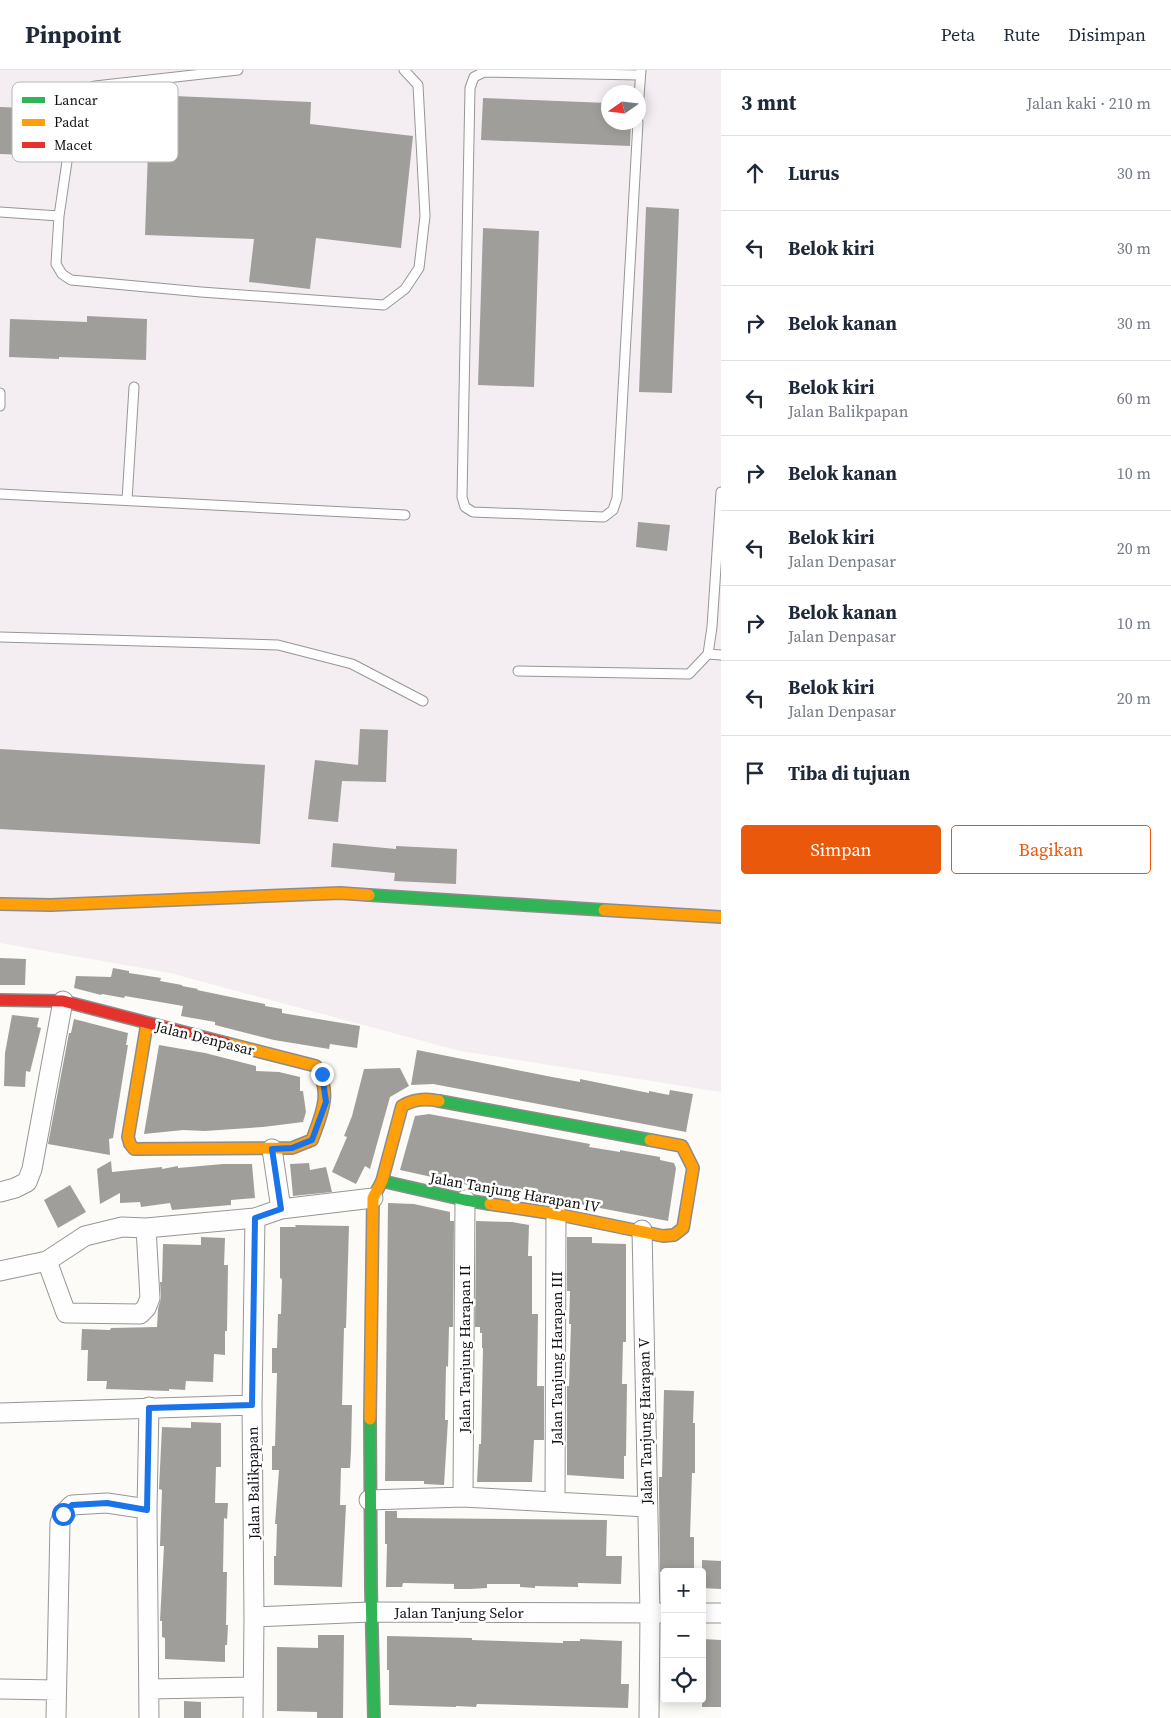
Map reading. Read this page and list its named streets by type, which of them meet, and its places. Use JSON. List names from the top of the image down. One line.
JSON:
{"streets":{"street":["Jalan Denpasar","Jalan Tanjung Harapan IV","Jalan Tanjung Harapan II","Jalan Tanjung Harapan III","Jalan Tanjung Harapan V","Jalan Balikpapan","Jalan Tanjung Selor"]},"crossings":[["Jalan Tanjung Harapan IV","Jalan Tanjung Harapan II"],["Jalan Tanjung Harapan IV","Jalan Tanjung Harapan III"],["Jalan Tanjung Harapan IV","Jalan Tanjung Harapan V"],["Jalan Tanjung Harapan V","Jalan Tanjung Selor"],["Jalan Balikpapan","Jalan Tanjung Selor"]],"legend":["Lancar","Padat","Macet"],"north":"left","page":{"header":"Pinpoint","nav":["Peta","Rute","Disimpan"],"heading":["3 mnt","Jalan kaki · 210 m"],"list":[["Lurus","30 m"],["Belok kiri","30 m"],["Belok kanan","30 m"],["Belok kiri","Jalan Balikpapan","60 m"],["Belok kanan","10 m"],["Belok kiri","Jalan Denpasar","20 m"],["Belok kanan","Jalan Denpasar","10 m"],["Belok kiri","Jalan Denpasar","20 m"],"Tiba di tujuan"],"buttons":["Simpan","Bagikan"],"map_buttons":["+","−"]}}
